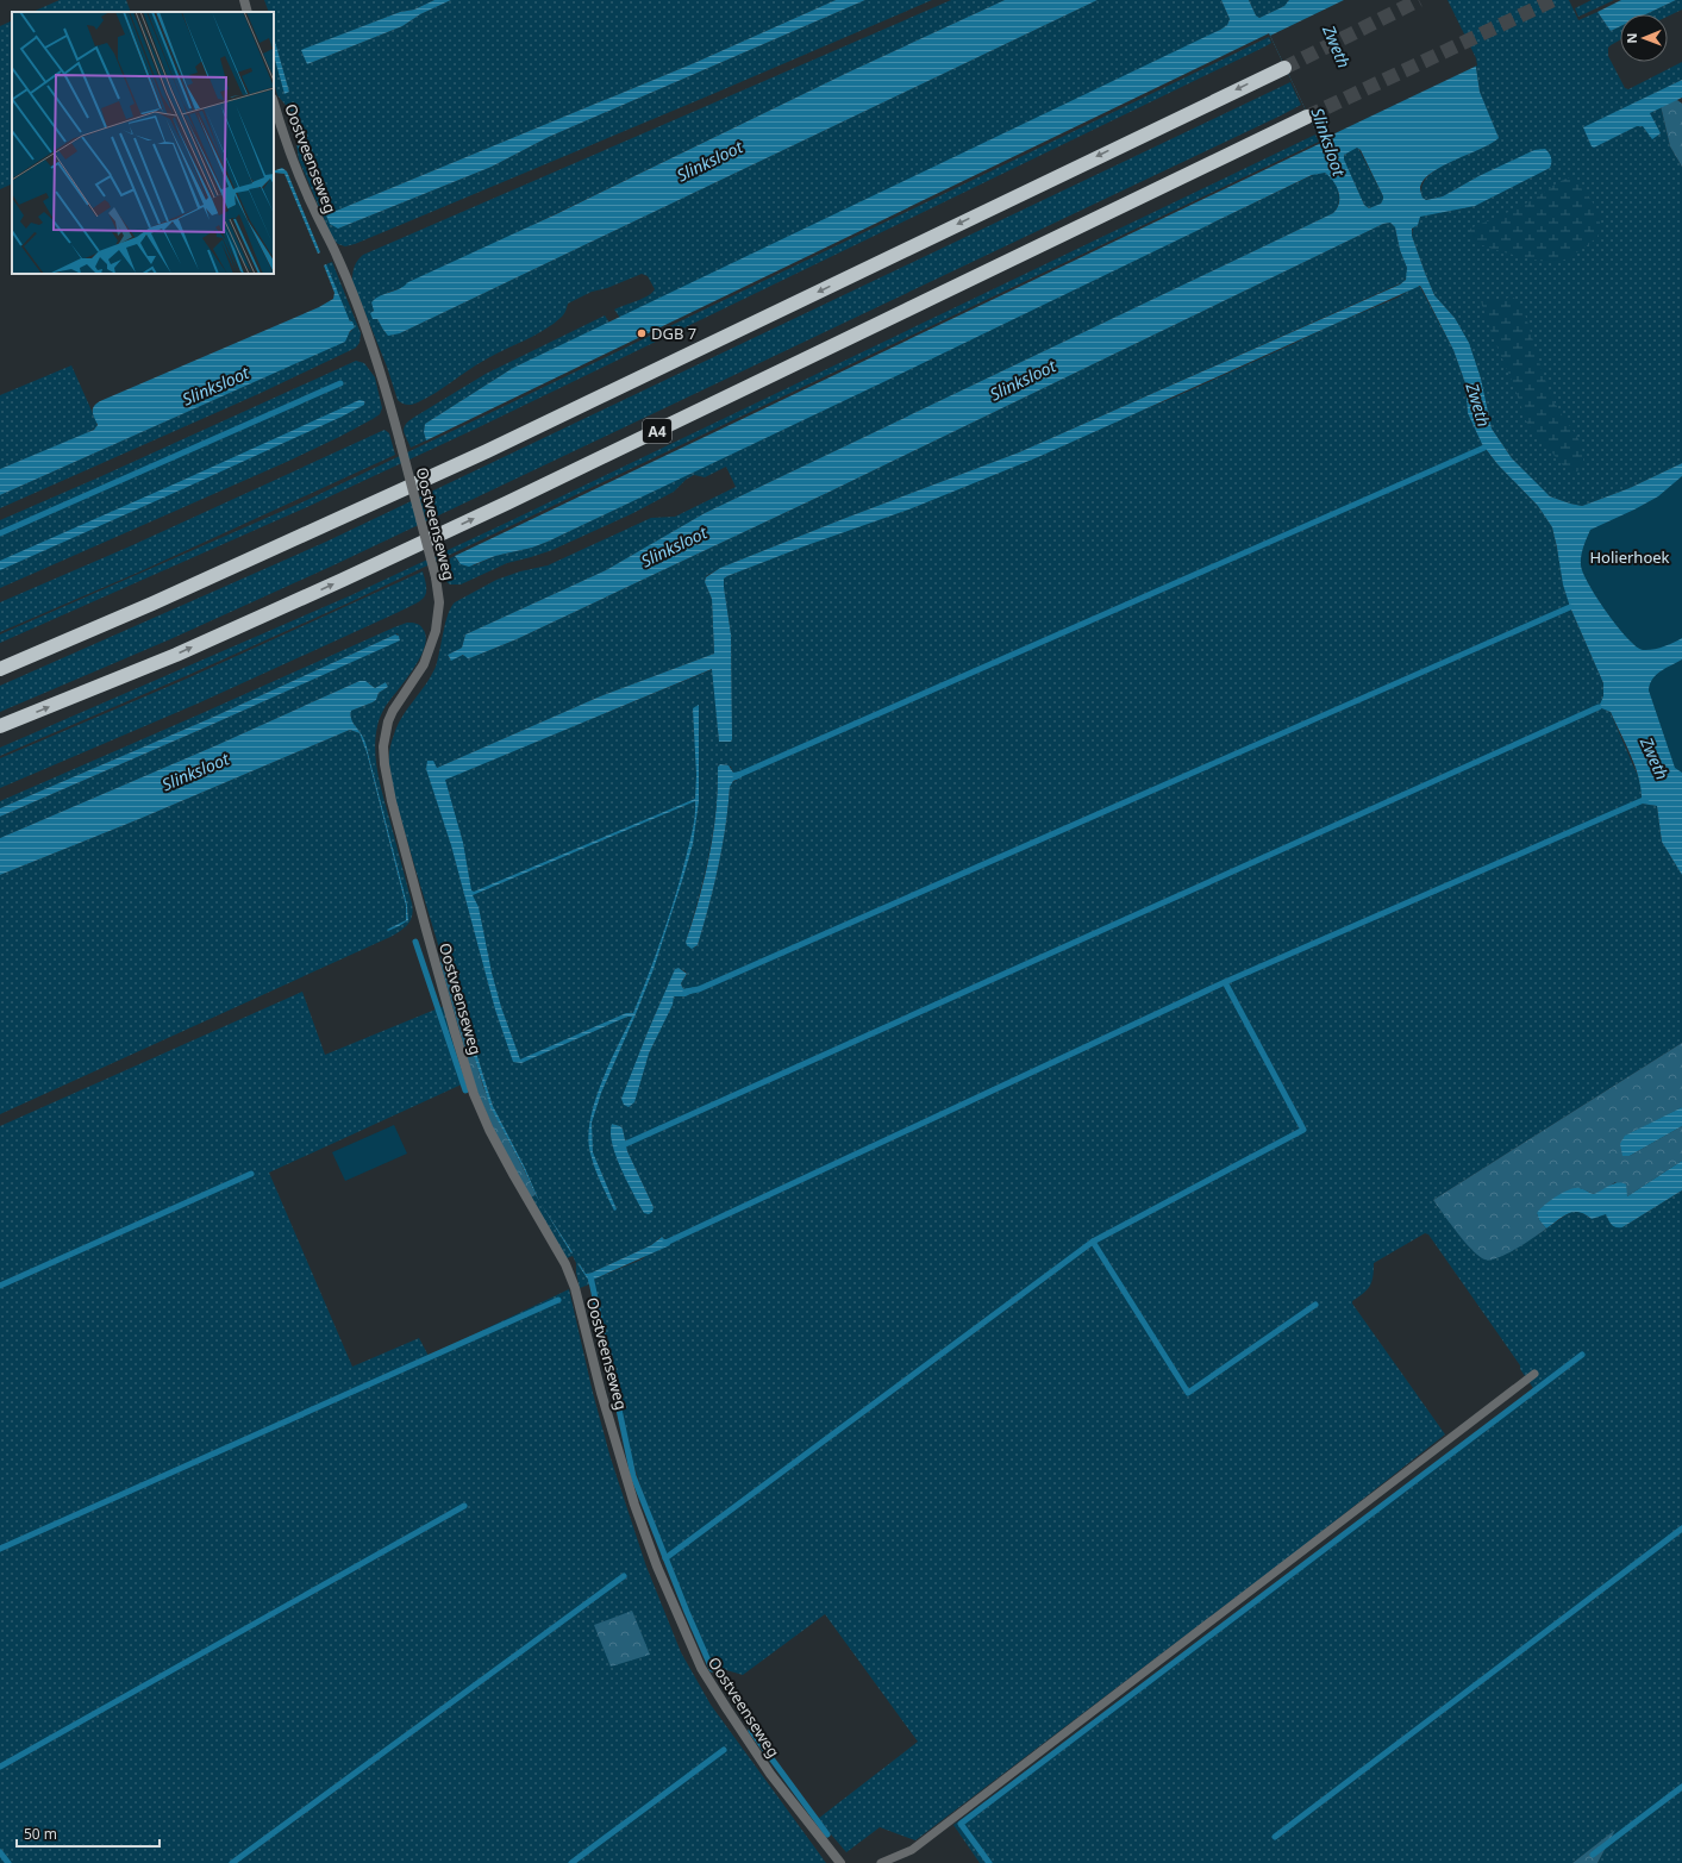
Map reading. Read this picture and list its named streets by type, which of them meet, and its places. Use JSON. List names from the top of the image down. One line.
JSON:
{"streets":{"highway":["A4"],"street":["Oostveenseweg"]},"water":["Zweth","Slinksloot"],"parks":["Holierhoek"],"places":["DGB 7"],"scale_bar":"50 m","north":"left"}
